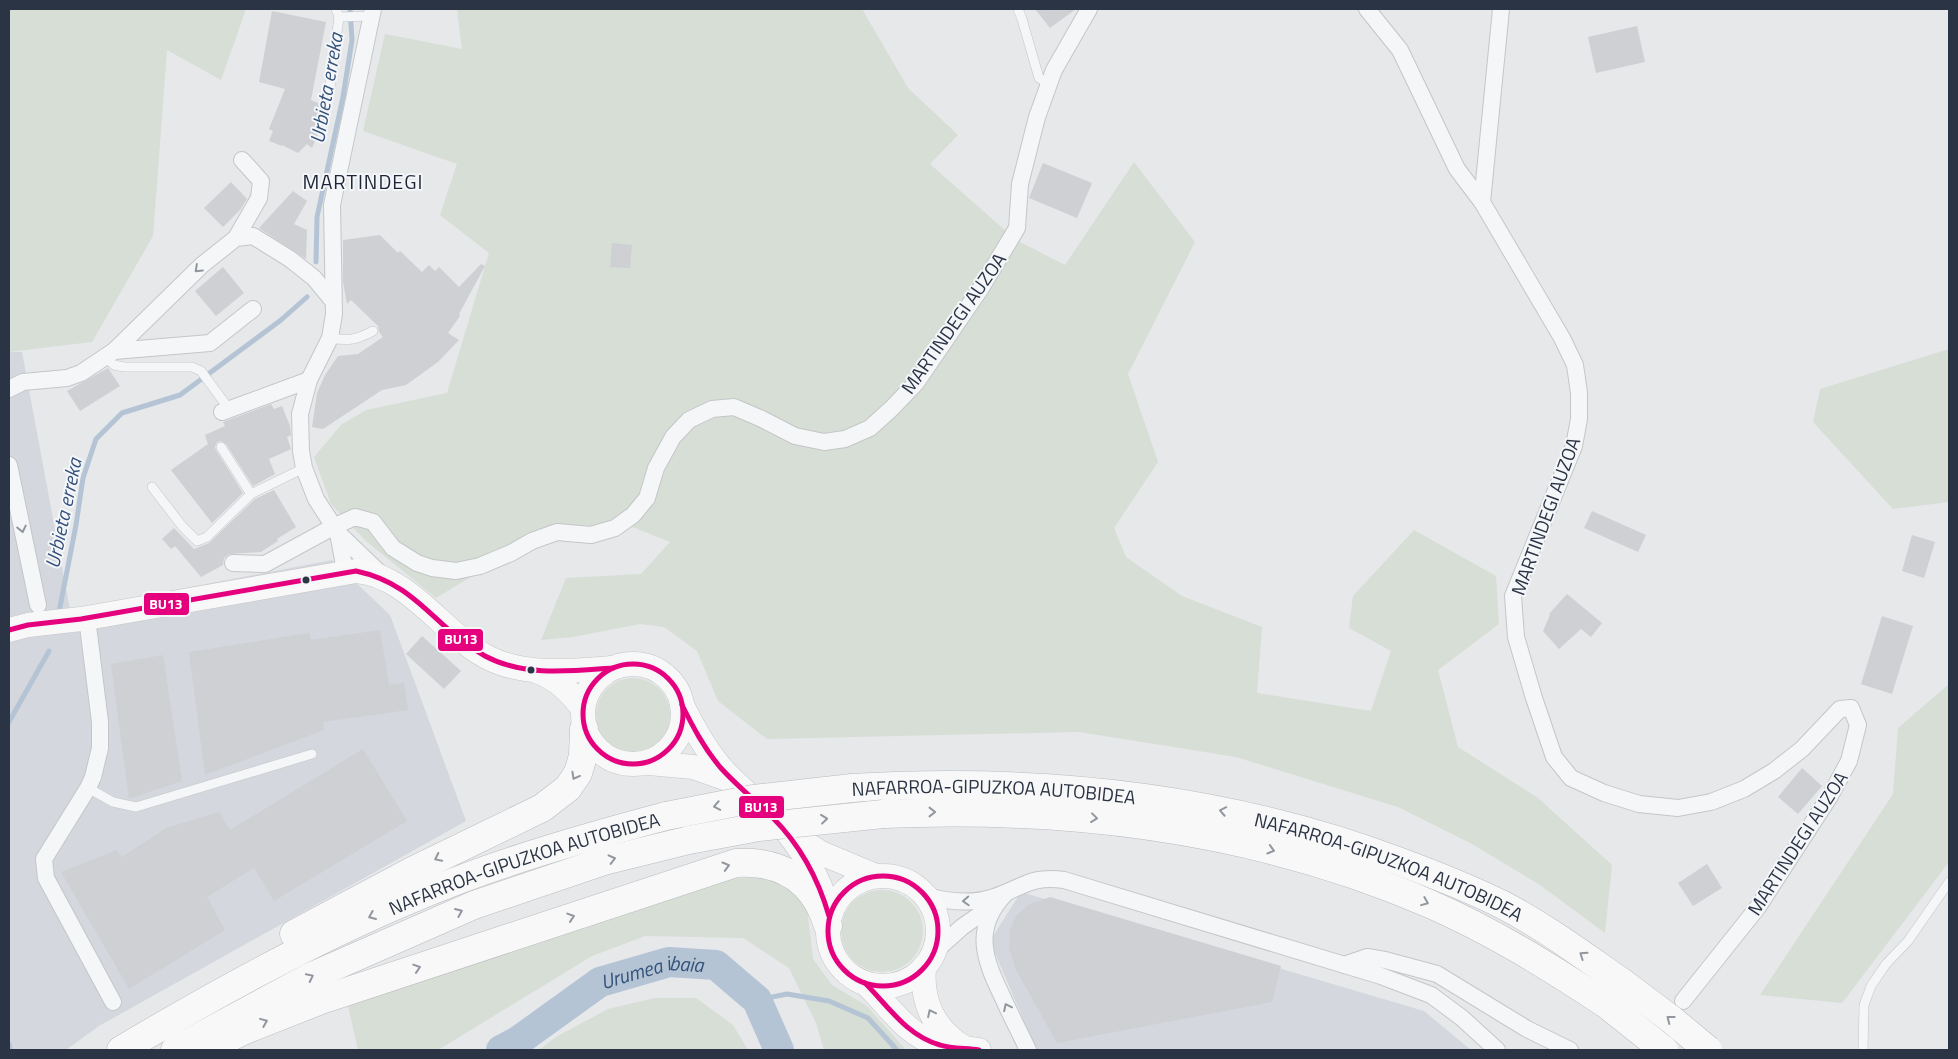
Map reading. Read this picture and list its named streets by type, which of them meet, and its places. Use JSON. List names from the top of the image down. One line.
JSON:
{"streets":{"highway":["NAFARROA-GIPUZKOA AUTOBIDEA"],"street":["MARTINDEGI AUZOA"]},"districts":["MARTINDEGI"],"water":["Urbieta erreka","Urumea ibaia"],"lines":["transit line BU13"]}
